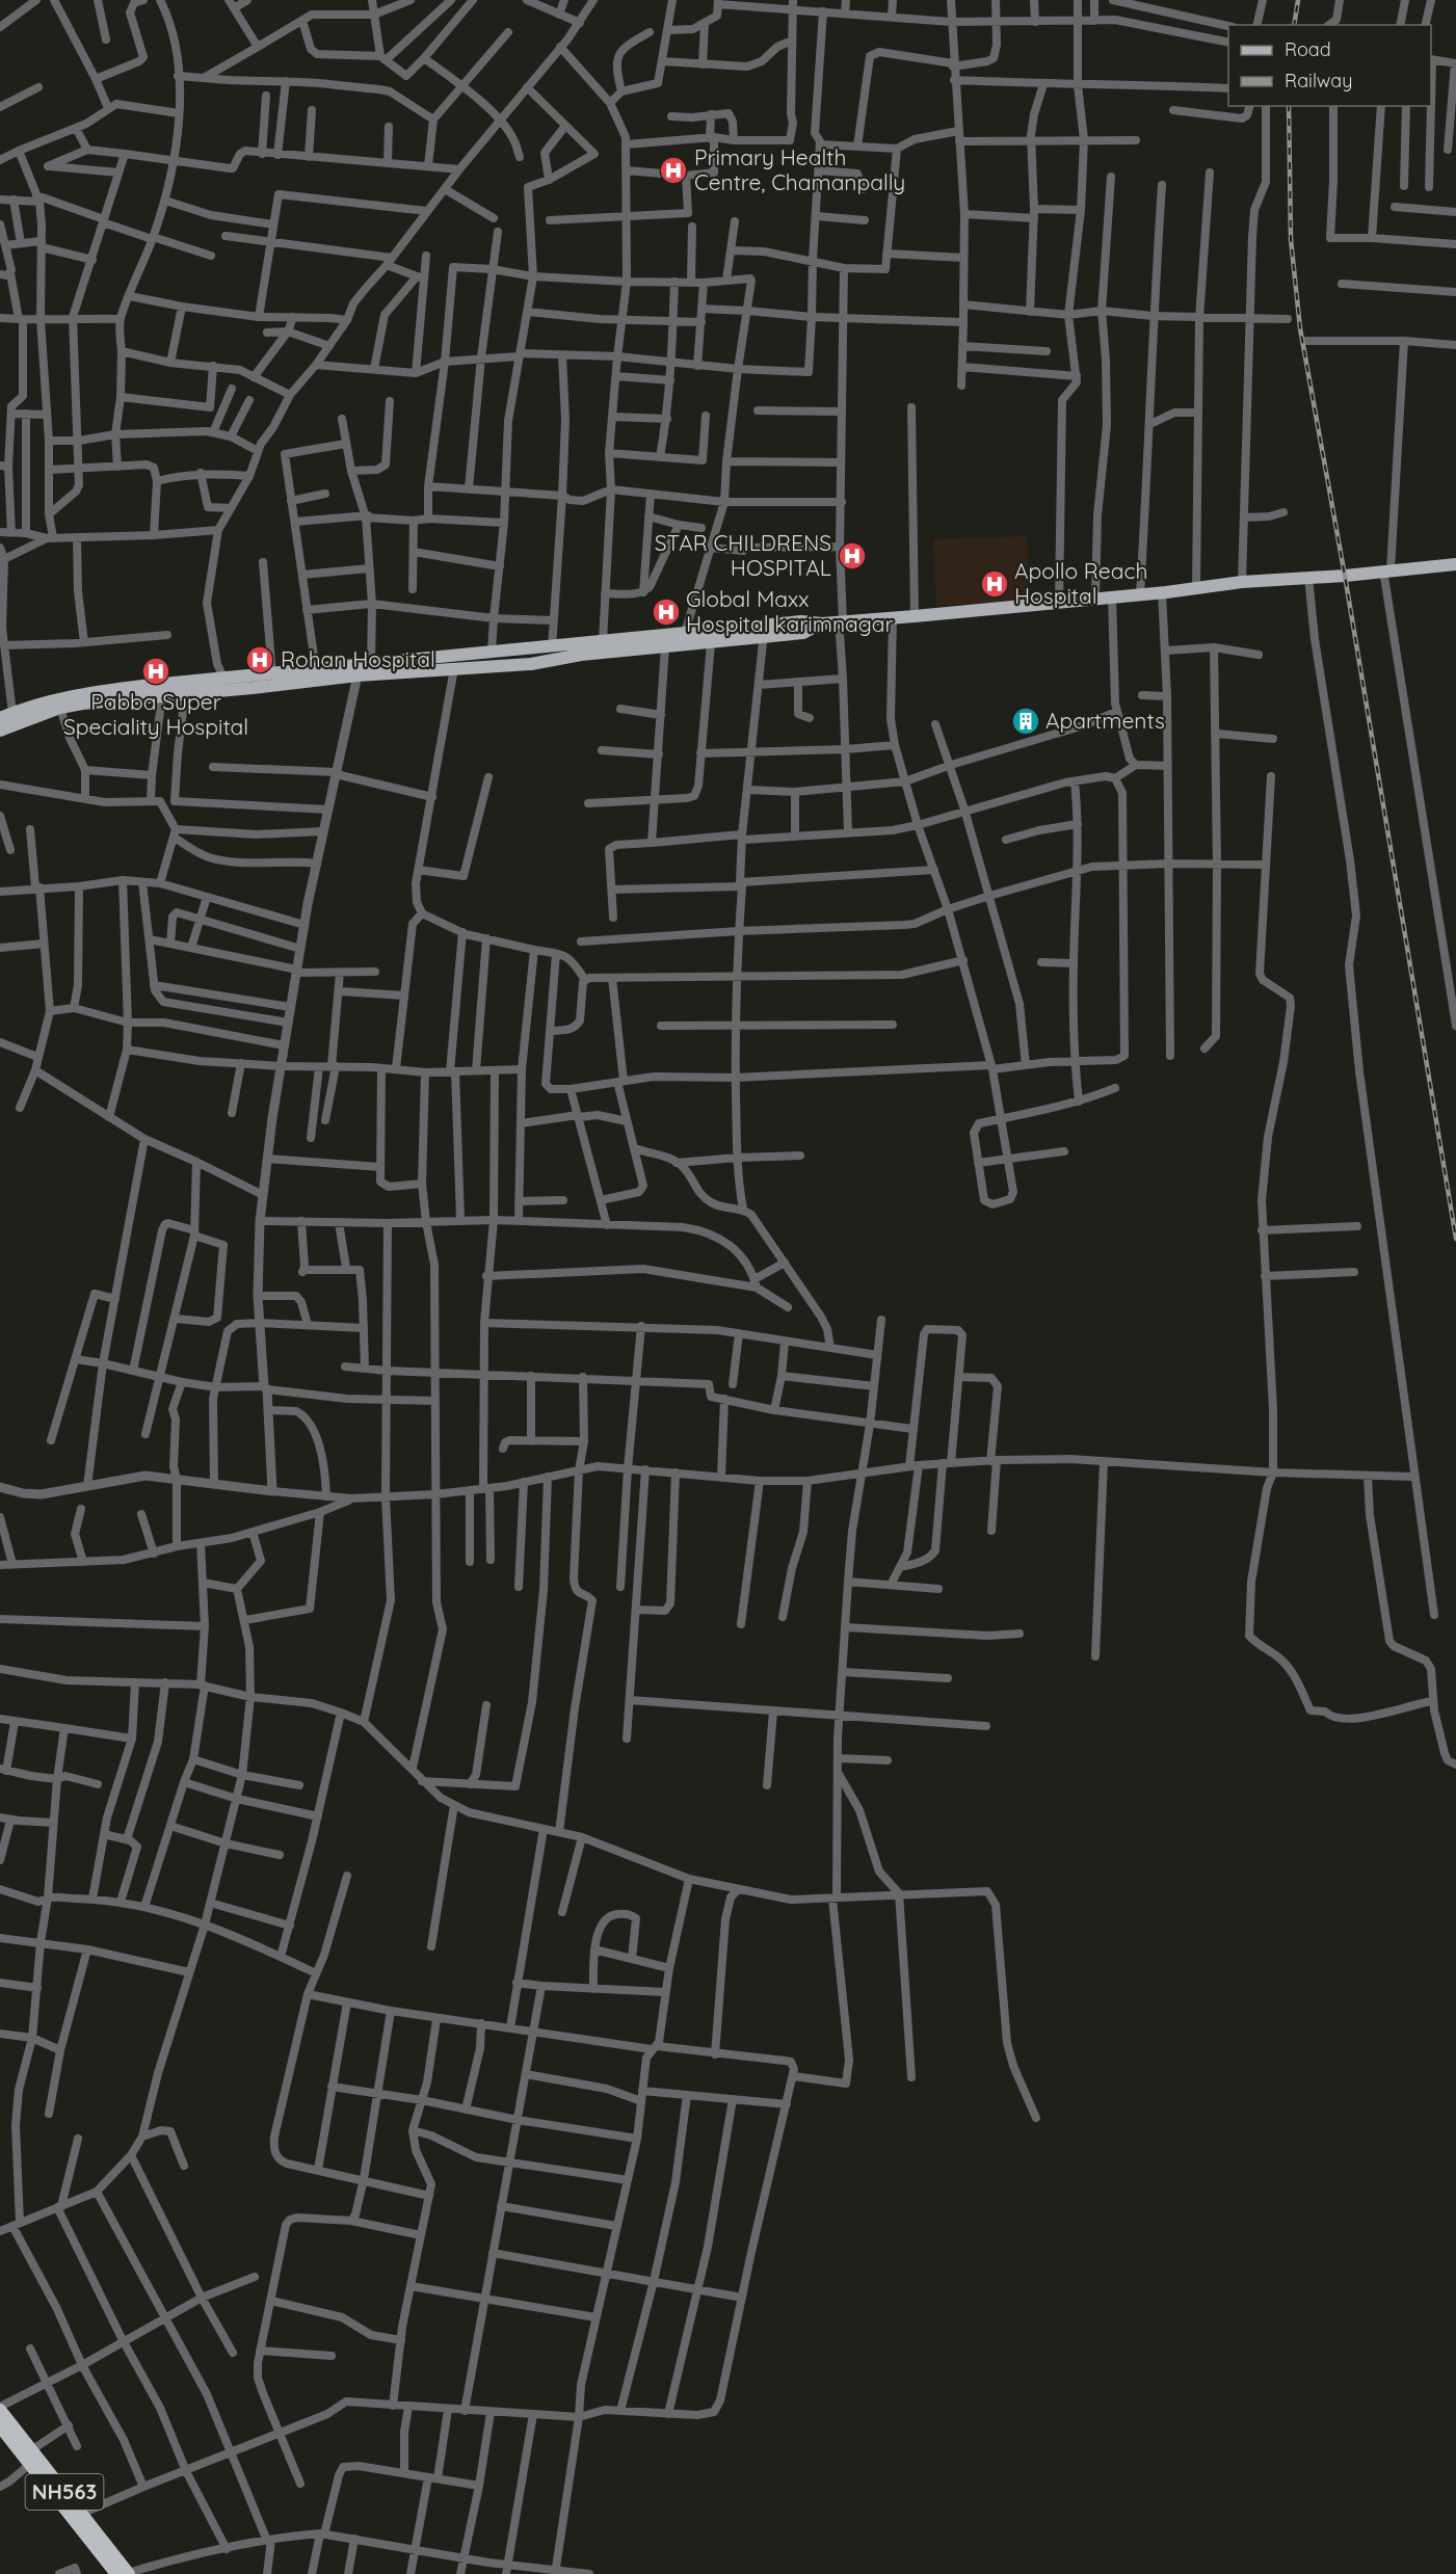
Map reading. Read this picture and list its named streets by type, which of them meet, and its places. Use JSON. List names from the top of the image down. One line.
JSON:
{"streets":{"highway":["NH563"]},"places":{"hospital":["Primary Health Centre, Chamanpally","STAR CHILDRENS HOSPITAL","Apollo Reach Hospital","Global Maxx Hospital karimnagar","Rohan Hospital","Pabba Super Speciality Hospital"],"building":["Apartments"]},"legend":["Road","Railway"]}
